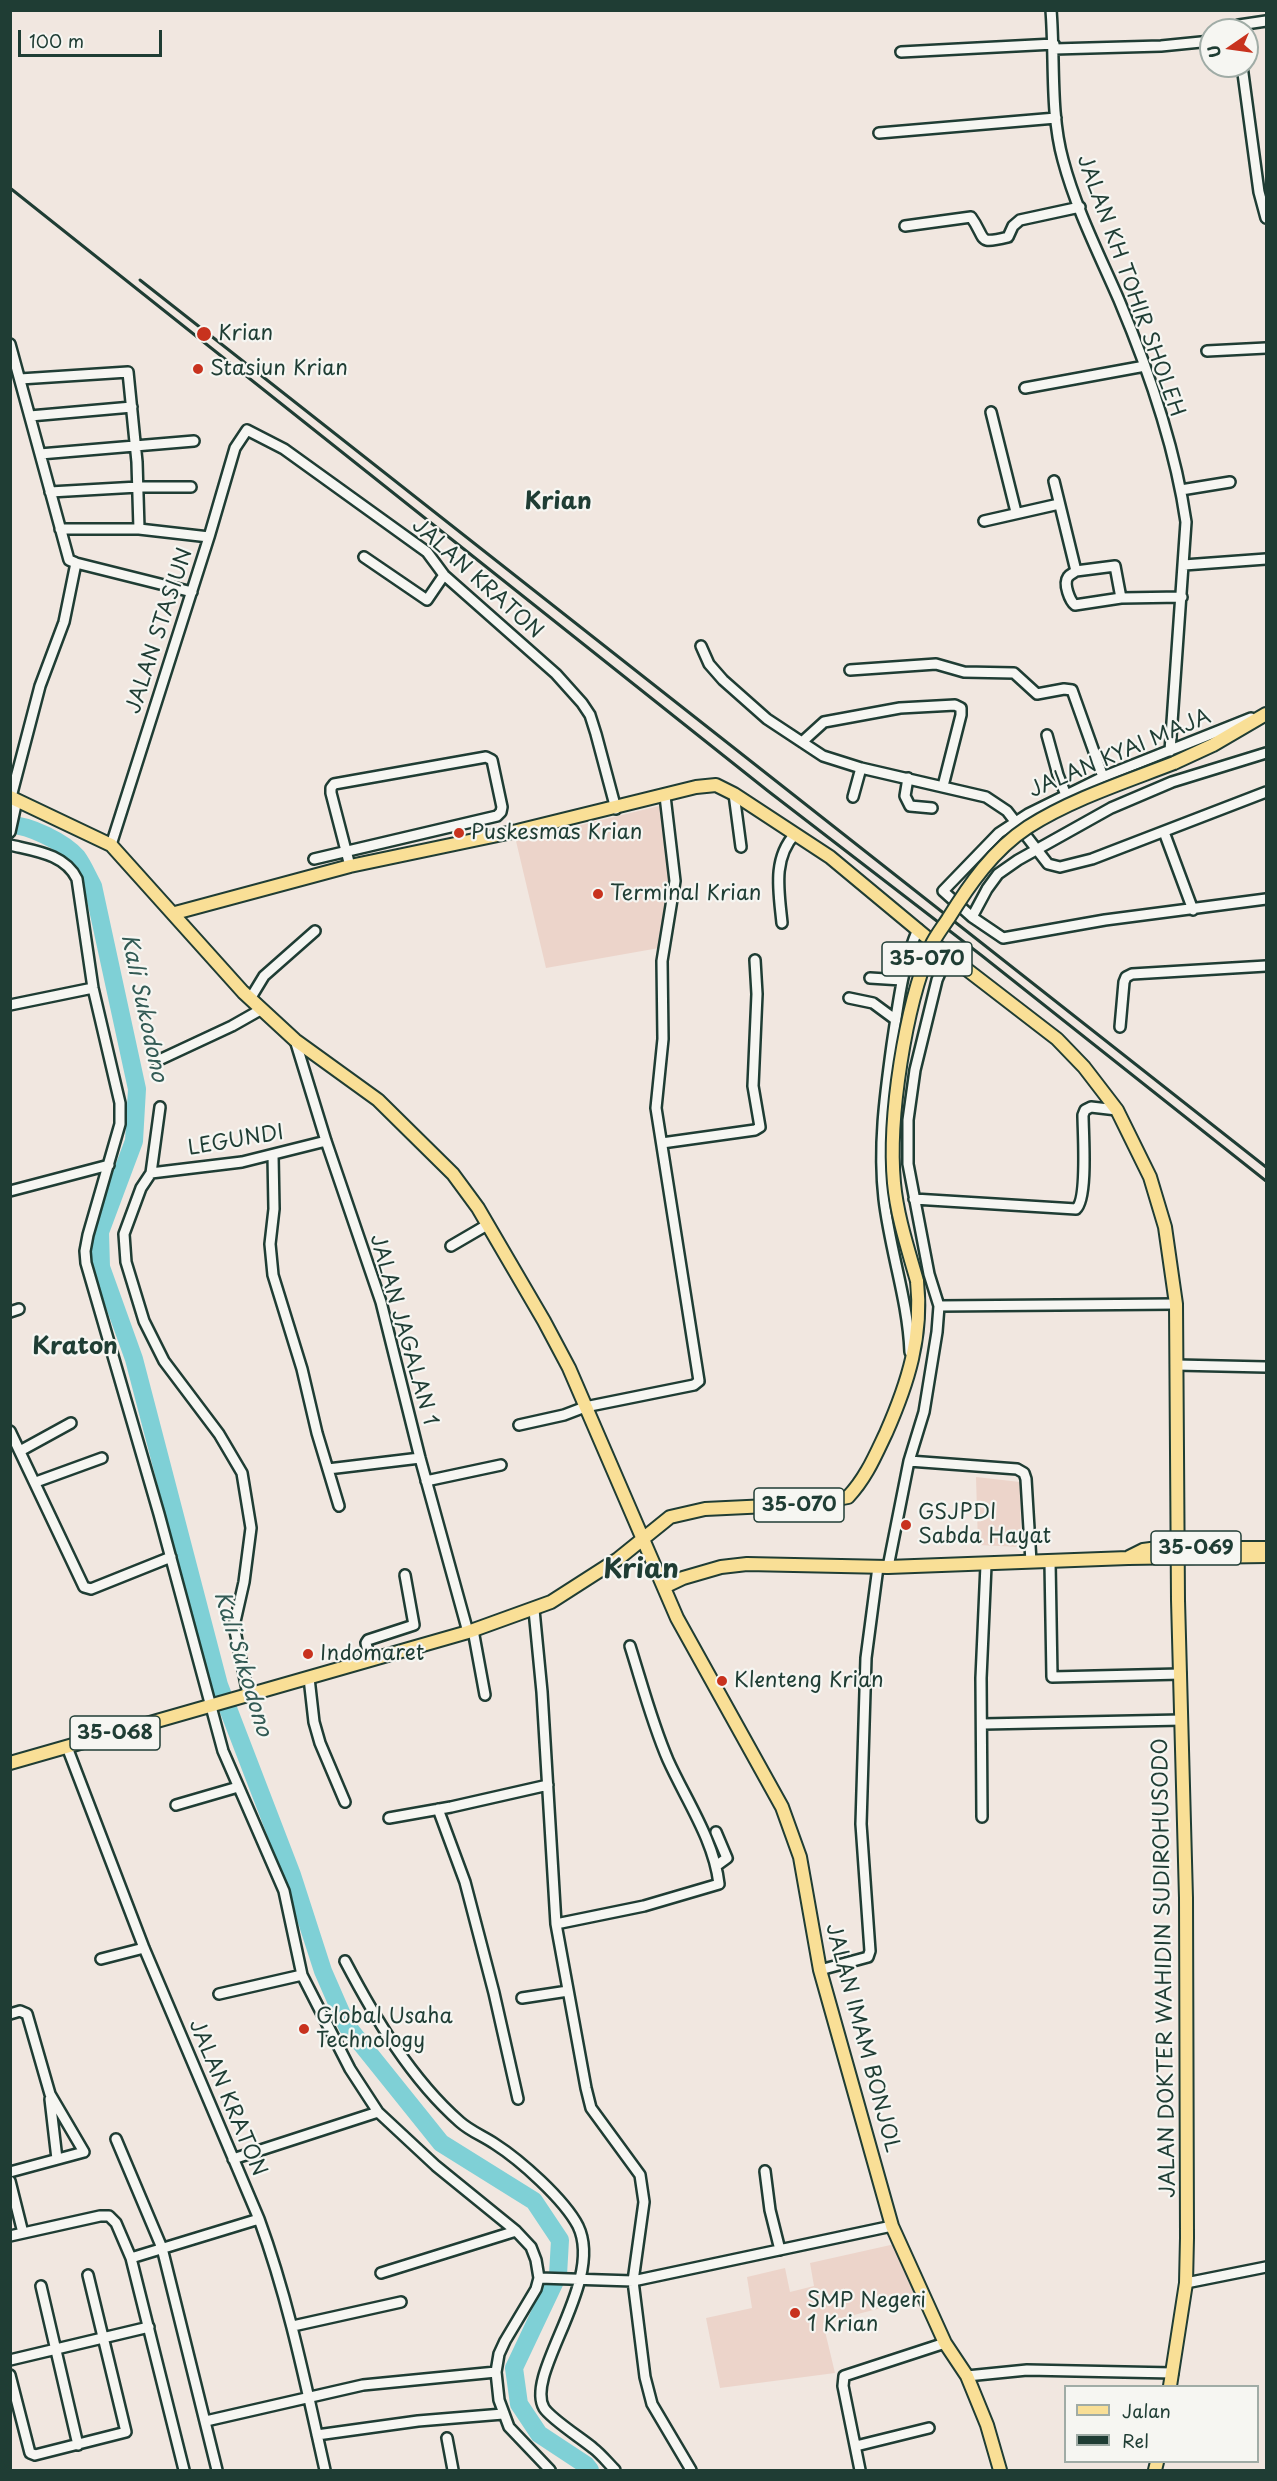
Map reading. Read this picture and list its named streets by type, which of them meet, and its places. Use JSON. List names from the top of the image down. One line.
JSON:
{"streets":{"main road":["35-070","35-069","35-068","JALAN DOKTER WAHIDIN SUDIROHUSODO","JALAN IMAM BONJOL"],"street":["JALAN KH TOHIR SHOLEH","JALAN KRATON","JALAN STASIUN","JALAN KYAI MAJA","LEGUNDI","JALAN JAGALAN 1"]},"crossings":[["JALAN KH TOHIR SHOLEH","JALAN KYAI MAJA"],["JALAN KH TOHIR SHOLEH","35-070"],["JALAN KRATON","JALAN STASIUN"],["JALAN KRATON","35-068"],["JALAN KRATON","JALAN DOKTER WAHIDIN SUDIROHUSODO"],["JALAN STASIUN","JALAN IMAM BONJOL"],["JALAN KYAI MAJA","35-070"],["35-070","35-068"],["35-070","JALAN IMAM BONJOL"],["LEGUNDI","JALAN JAGALAN 1"],["JALAN JAGALAN 1","35-068"],["JALAN JAGALAN 1","JALAN IMAM BONJOL"],["35-069","JALAN DOKTER WAHIDIN SUDIROHUSODO"],["35-069","JALAN IMAM BONJOL"],["35-068","JALAN IMAM BONJOL"],["JALAN DOKTER WAHIDIN SUDIROHUSODO","JALAN IMAM BONJOL"]],"districts":["Krian","Kraton","Krian"],"water":["Kali Sukodono"],"places":["Krian","Stasiun Krian","Puskesmas Krian","Terminal Krian","GSJPDI Sabda Hayat","Indomaret","Klenteng Krian","Global Usaha Technology","SMP Negeri 1 Krian"],"legend":["Jalan","Rel"],"scale_bar":"100 m","north":"left"}
